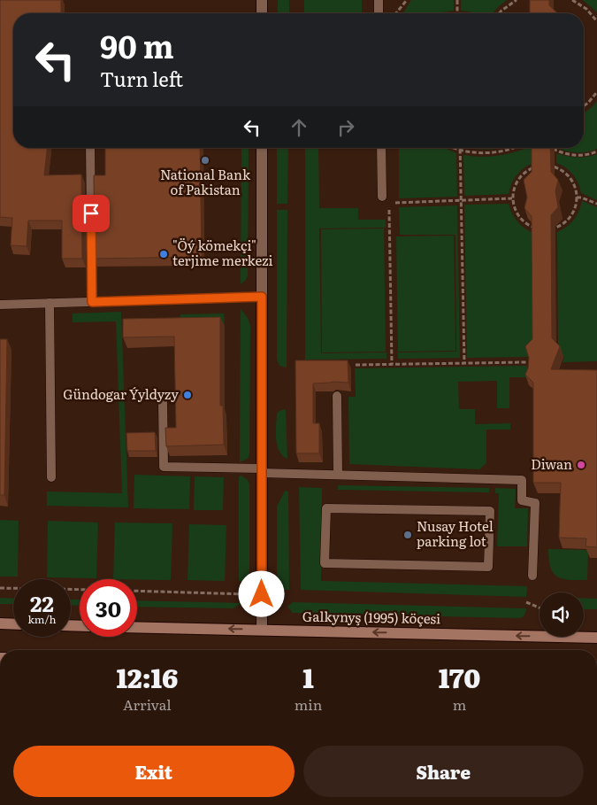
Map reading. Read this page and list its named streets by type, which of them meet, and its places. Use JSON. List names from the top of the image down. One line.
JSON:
{"streets":{"main road":["Galkynyş (1995) köçesi"]},"one_way":["Galkynyş (1995) köçesi"],"places":["National Bank of Pakistan","\"Öý kömekçi\" terjime merkezi","Gündogar Ýyldyzy","Diwan","Nusay Hotel parking lot"],"page":{"turn":["90 m","Turn left"],"speed":"22 km/h","limit":"30","eta":["12:16","Arrival","1","min","170","m"],"buttons":["Exit","Share"]}}
